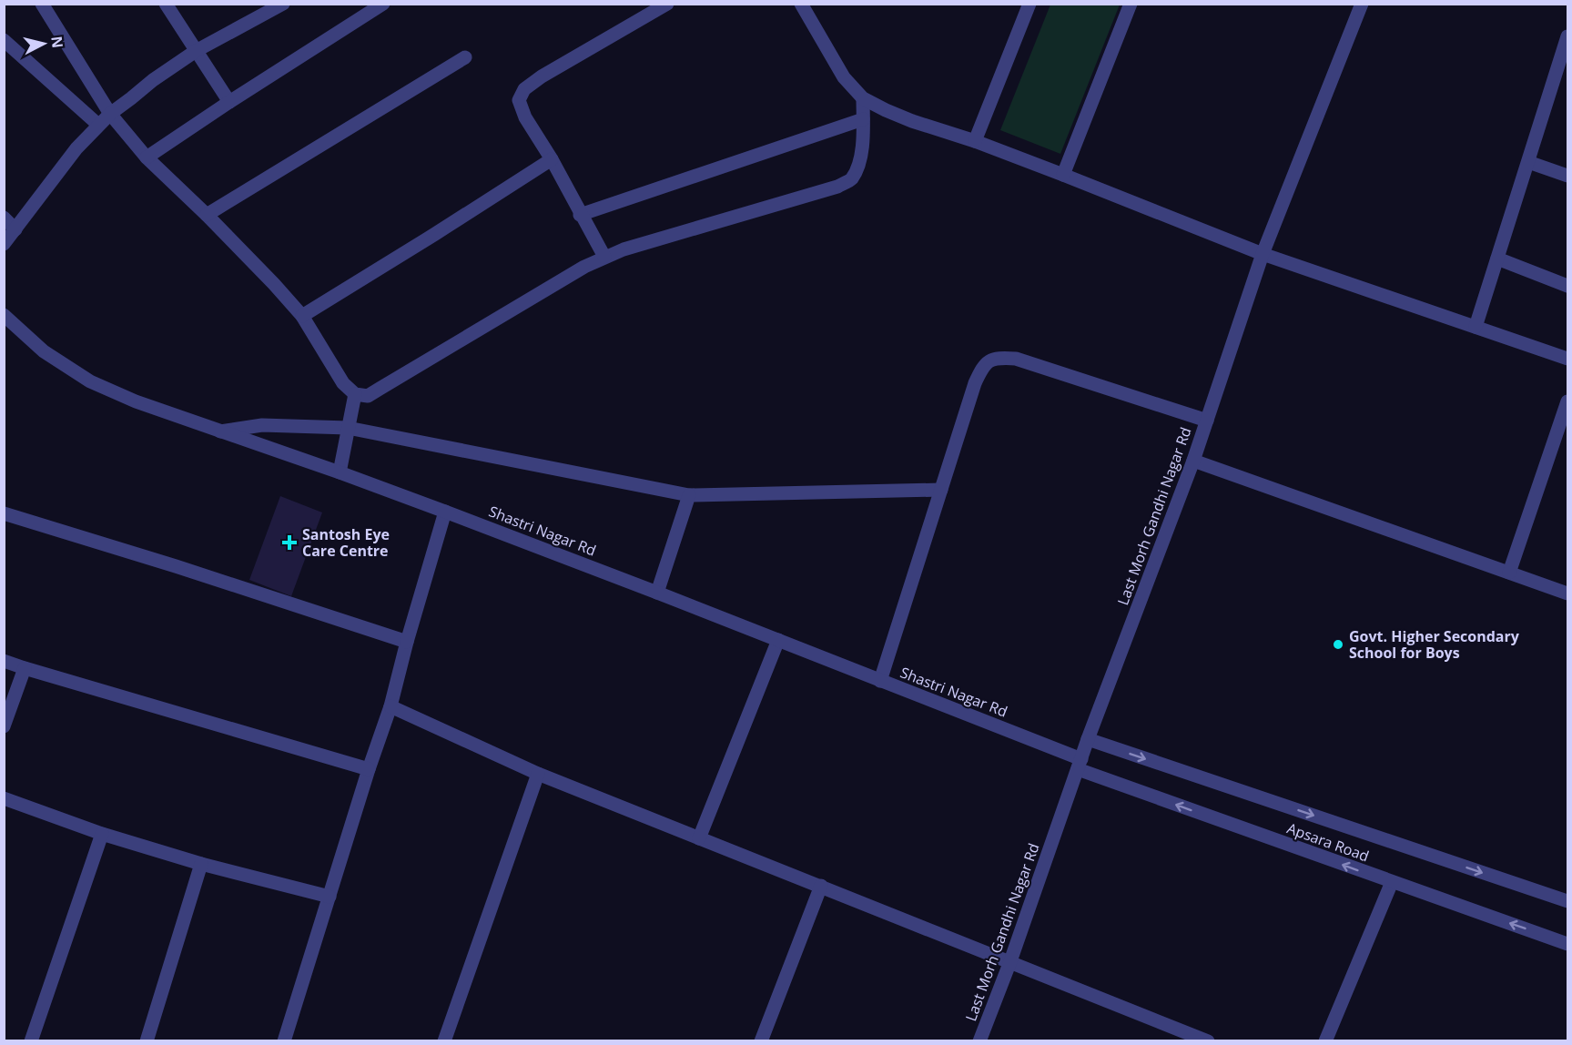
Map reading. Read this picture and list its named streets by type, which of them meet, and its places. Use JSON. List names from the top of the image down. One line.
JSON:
{"streets":{"street":["Last Morh Gandhi Nagar Rd","Shastri Nagar Rd","Apsara Road"]},"crossings":[["Last Morh Gandhi Nagar Rd","Shastri Nagar Rd"],["Last Morh Gandhi Nagar Rd","Apsara Road"],["Shastri Nagar Rd","Apsara Road"]],"places":{"health":["Santosh Eye Care Centre"],"other":["Govt. Higher Secondary School for Boys"]},"north":"right"}
